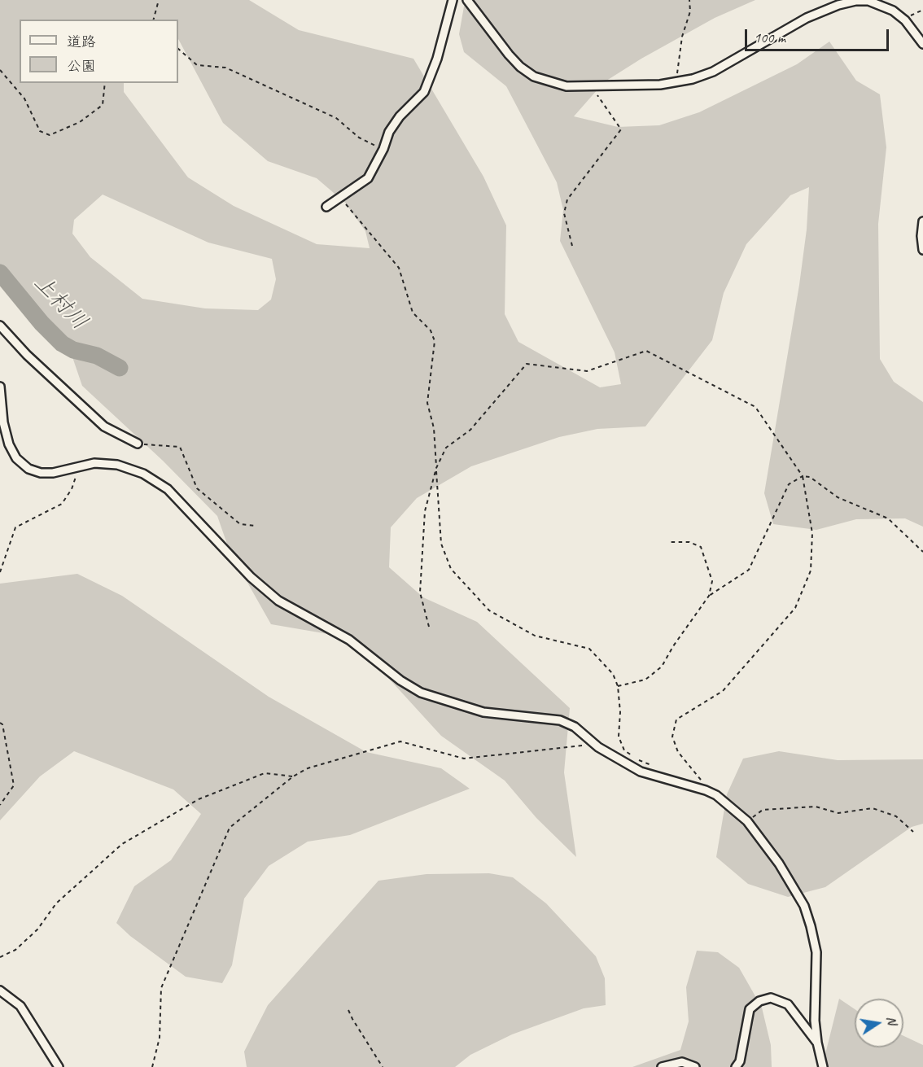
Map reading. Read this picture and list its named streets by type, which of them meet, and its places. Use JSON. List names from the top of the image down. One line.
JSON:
{"water":["上村川"],"legend":["道路","公園"],"scale_bar":"100 m","north":"right"}
